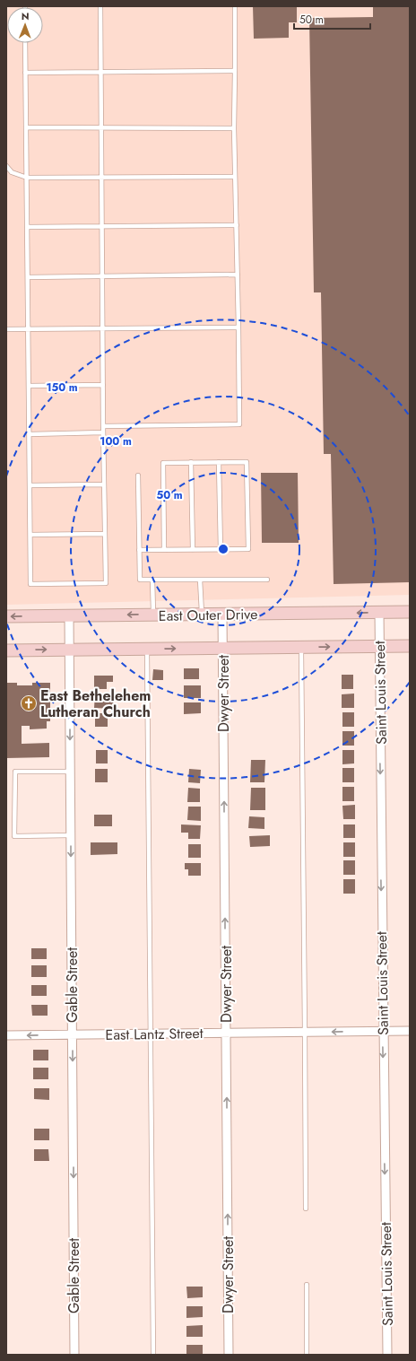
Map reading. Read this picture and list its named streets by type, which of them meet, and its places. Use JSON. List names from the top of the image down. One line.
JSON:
{"streets":{"main road":["East Outer Drive"],"street":["Saint Louis Street","Dwyer Street","Gable Street","East Lantz Street"]},"crossings":[["East Outer Drive","Saint Louis Street"],["East Outer Drive","Dwyer Street"],["East Outer Drive","Gable Street"],["Saint Louis Street","East Lantz Street"],["Dwyer Street","East Lantz Street"],["Gable Street","East Lantz Street"]],"one_way":["Saint Louis Street","Dwyer Street","Gable Street","East Lantz Street"],"places":{"church":["East Bethelehem Lutheran Church"]},"scale_bar":"50 m","north":"top","rings":["150 m","100 m","50 m"]}
